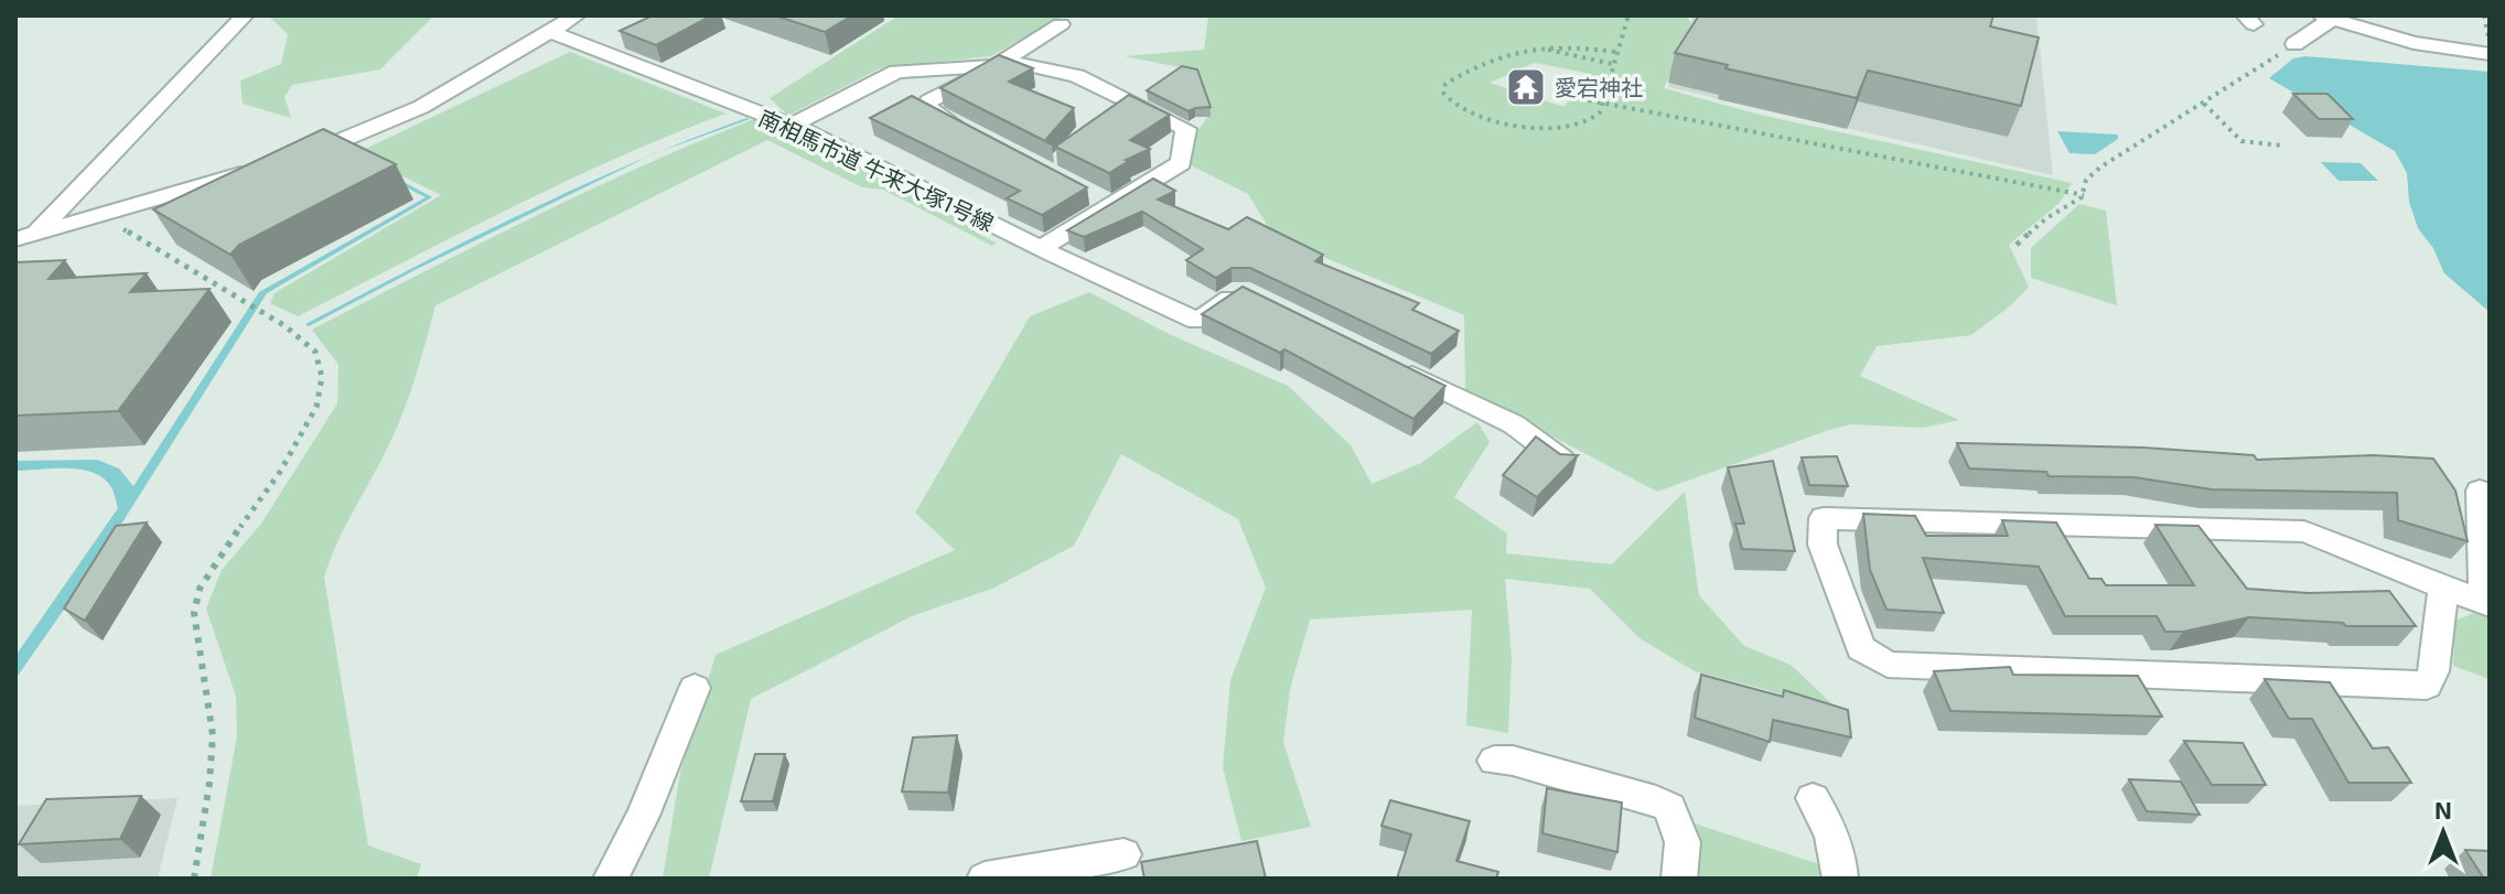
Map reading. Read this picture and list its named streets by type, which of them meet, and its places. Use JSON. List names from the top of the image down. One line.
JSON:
{"streets":{"street":["南相馬市道 牛来大塚1号線"]},"places":{"temple":["愛宕神社"]},"north":"top"}
